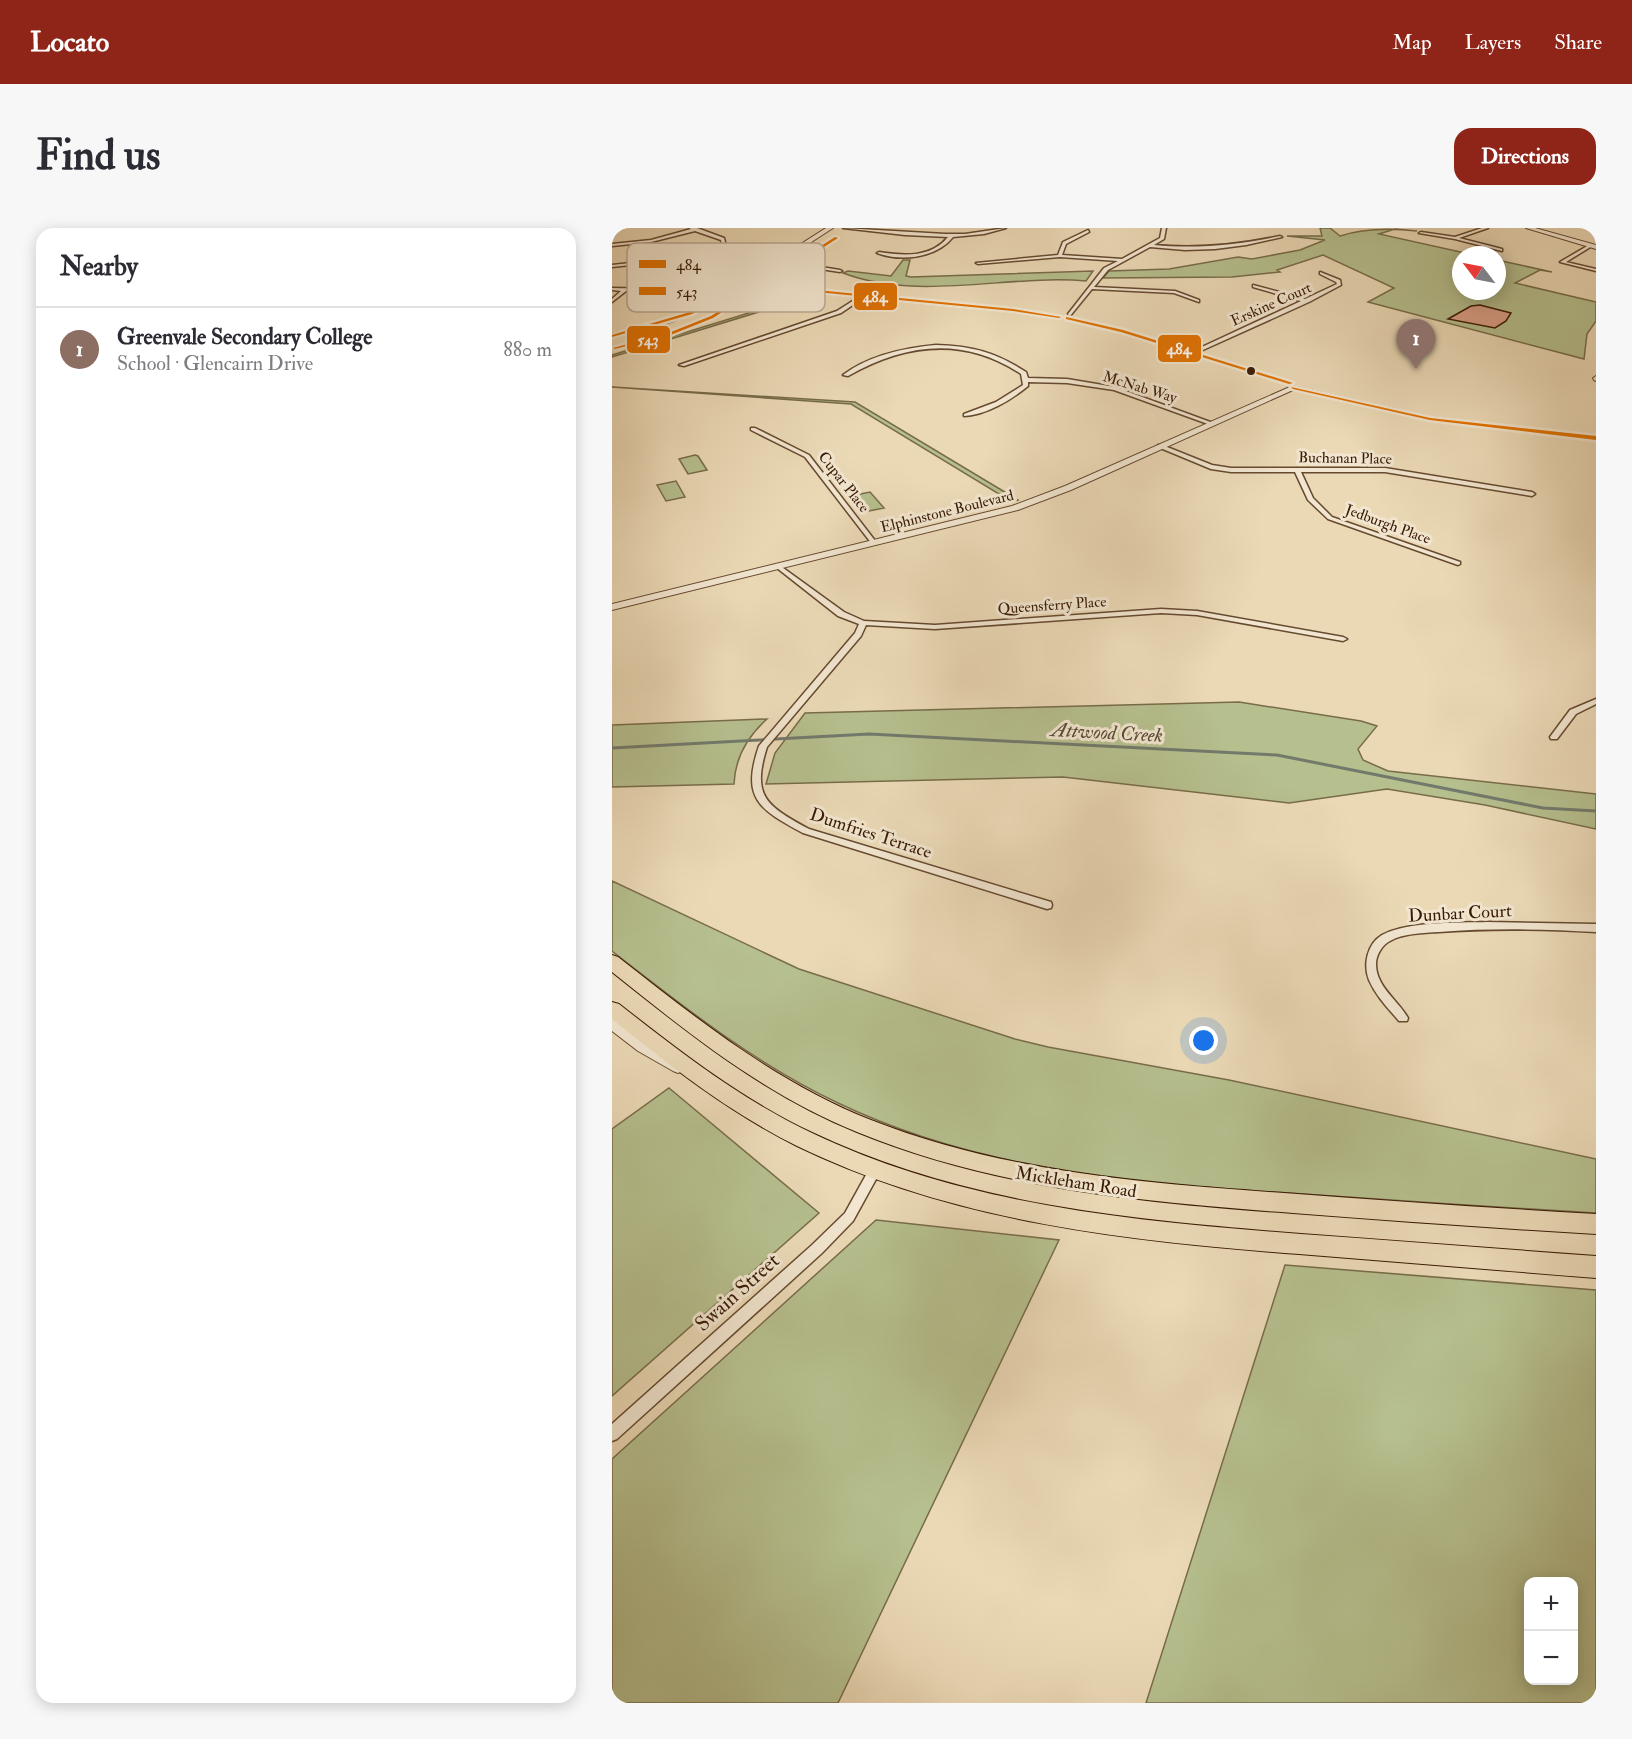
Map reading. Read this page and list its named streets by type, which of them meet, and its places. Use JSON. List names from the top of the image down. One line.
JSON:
{"streets":{"main road":["Mickleham Road"],"street":["Erskine Court","McNab Way","Buchanan Place","Cupar Place","Elphinstone Boulevard","Jedburgh Place","Queensferry Place","Dumfries Terrace","Dunbar Court","Swain Street"]},"crossings":[["McNab Way","Elphinstone Boulevard"],["Buchanan Place","Elphinstone Boulevard"],["Buchanan Place","Jedburgh Place"],["Cupar Place","Elphinstone Boulevard"],["Elphinstone Boulevard","Queensferry Place"],["Queensferry Place","Dumfries Terrace"]],"water":["Attwood Creek"],"lines":["transit line 543","transit line 484"],"legend":["484","543"],"north":"top left","page":{"header":"Locato","nav":["Map","Layers","Share"],"buttons":"Directions","title":"Find us","heading":"Nearby","list":[{"mark":"1","name":"Greenvale Secondary College","note":"School · Glencairn Drive","value":"880 m"}],"pins":"1","map_buttons":["+","−"]}}
